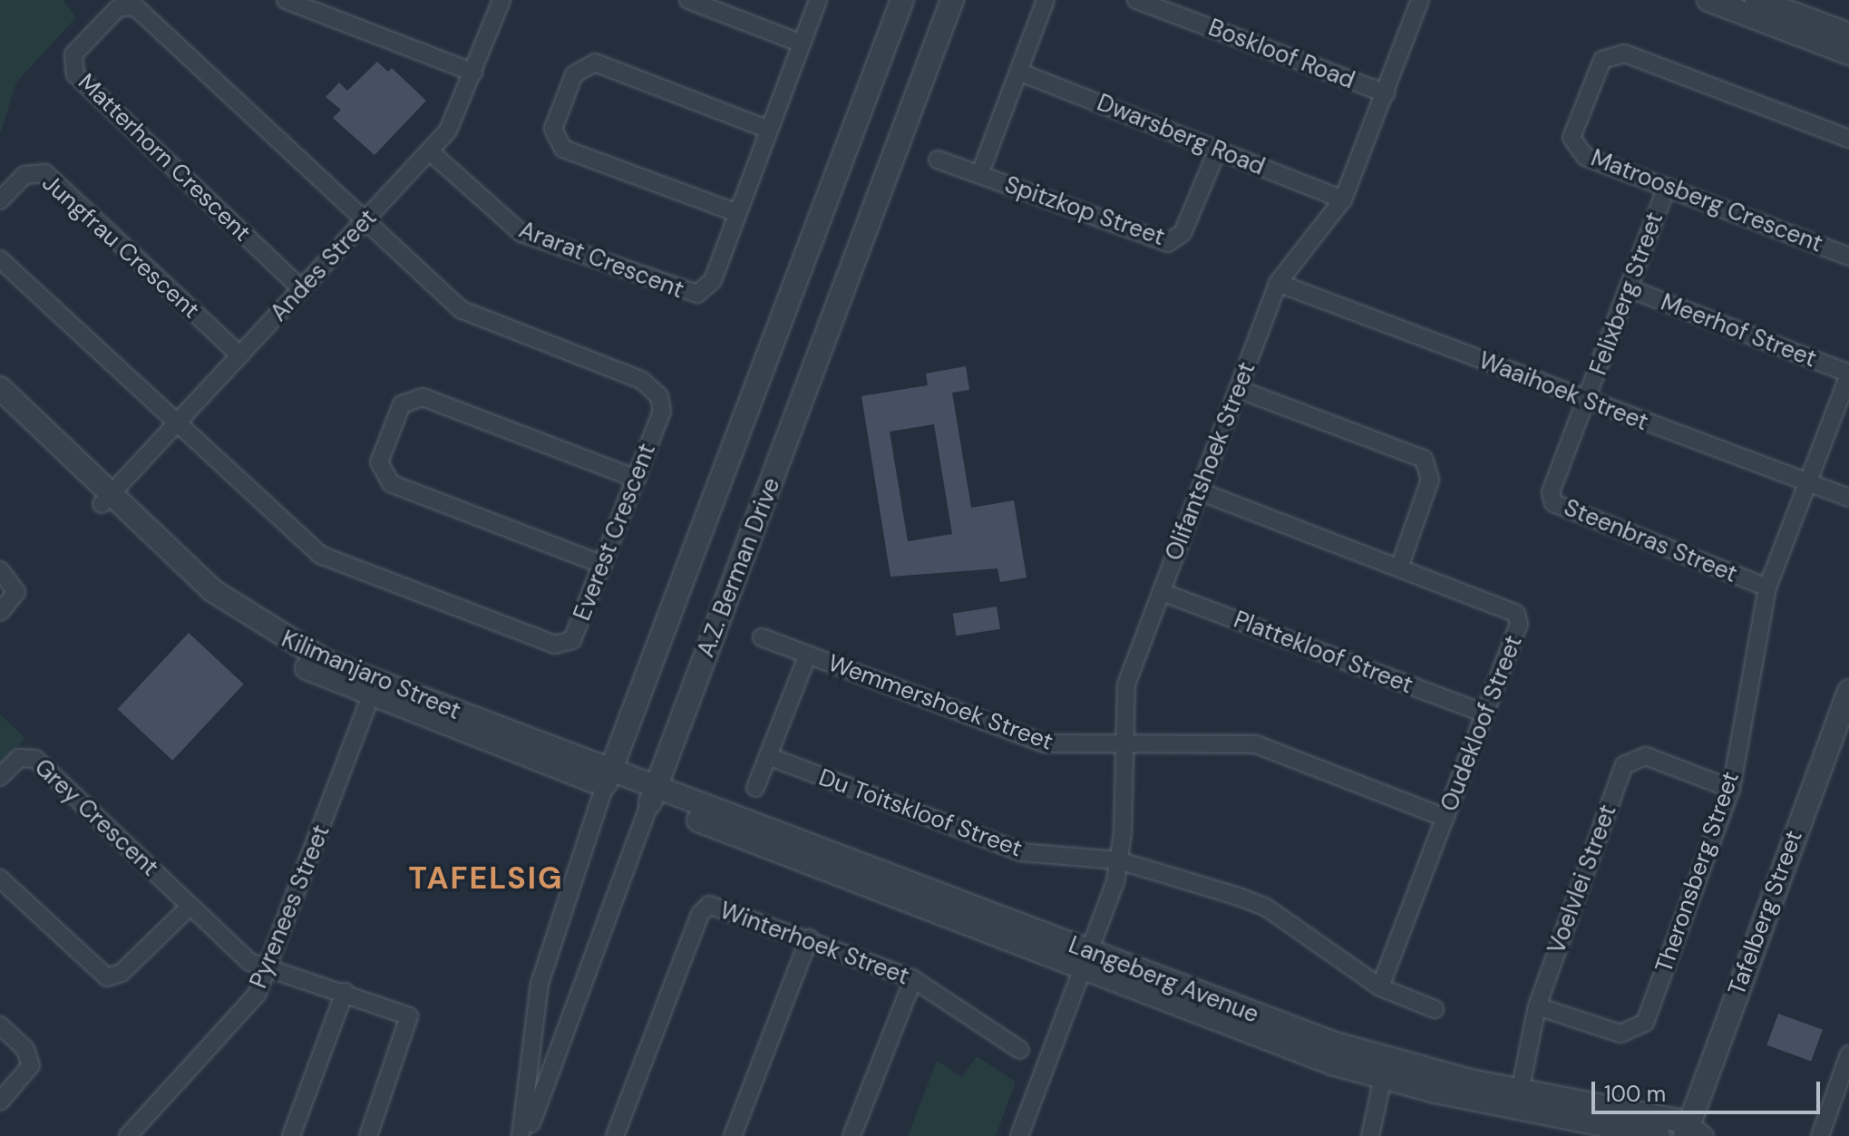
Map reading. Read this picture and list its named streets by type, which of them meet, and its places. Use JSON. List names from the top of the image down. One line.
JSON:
{"streets":{"street":["Boskloof Road","Dwarsberg Road","Matterhorn Crescent","Matroosberg Crescent","Spitzkop Street","Jungfrau Crescent","Ararat Crescent","Andes Street","Felixberg Street","Meerhof Street","Waaihoek Street","Olifantshoek Street","Everest Crescent","Steenbras Street","A.Z. Berman Drive","Plattekloof Street","Kilimanjaro Street","Wemmershoek Street","Oudekloof Street","Du Toitskloof Street","Grey Crescent","Theronsberg Street","Voelvlei Street","Pyrenees Street","Tafelberg Street","Winterhoek Street","Langeberg Avenue"]},"crossings":[["Boskloof Road","Olifantshoek Street"],["Dwarsberg Road","Spitzkop Street"],["Dwarsberg Road","Olifantshoek Street"],["Matterhorn Crescent","Andes Street"],["Matterhorn Crescent","Everest Crescent"],["Matroosberg Crescent","Felixberg Street"],["Jungfrau Crescent","Andes Street"],["Ararat Crescent","Andes Street"],["Andes Street","Everest Crescent"],["Andes Street","Kilimanjaro Street"],["Felixberg Street","Meerhof Street"],["Felixberg Street","Waaihoek Street"],["Felixberg Street","Steenbras Street"],["Meerhof Street","Theronsberg Street"],["Waaihoek Street","Olifantshoek Street"],["Waaihoek Street","Steenbras Street"],["Waaihoek Street","Theronsberg Street"],["Olifantshoek Street","Plattekloof Street"],["Olifantshoek Street","Wemmershoek Street"],["Olifantshoek Street","Oudekloof Street"],["Olifantshoek Street","Du Toitskloof Street"],["Olifantshoek Street","Langeberg Avenue"],["Steenbras Street","Theronsberg Street"],["A.Z. Berman Drive","Kilimanjaro Street"],["A.Z. Berman Drive","Langeberg Avenue"],["Plattekloof Street","Oudekloof Street"],["Kilimanjaro Street","Pyrenees Street"],["Kilimanjaro Street","Langeberg Avenue"],["Wemmershoek Street","Oudekloof Street"],["Oudekloof Street","Du Toitskloof Street"],["Grey Crescent","Pyrenees Street"],["Theronsberg Street","Voelvlei Street"],["Voelvlei Street","Langeberg Avenue"],["Tafelberg Street","Langeberg Avenue"]],"districts":["TAFELSIG"],"scale_bar":"100 m"}
